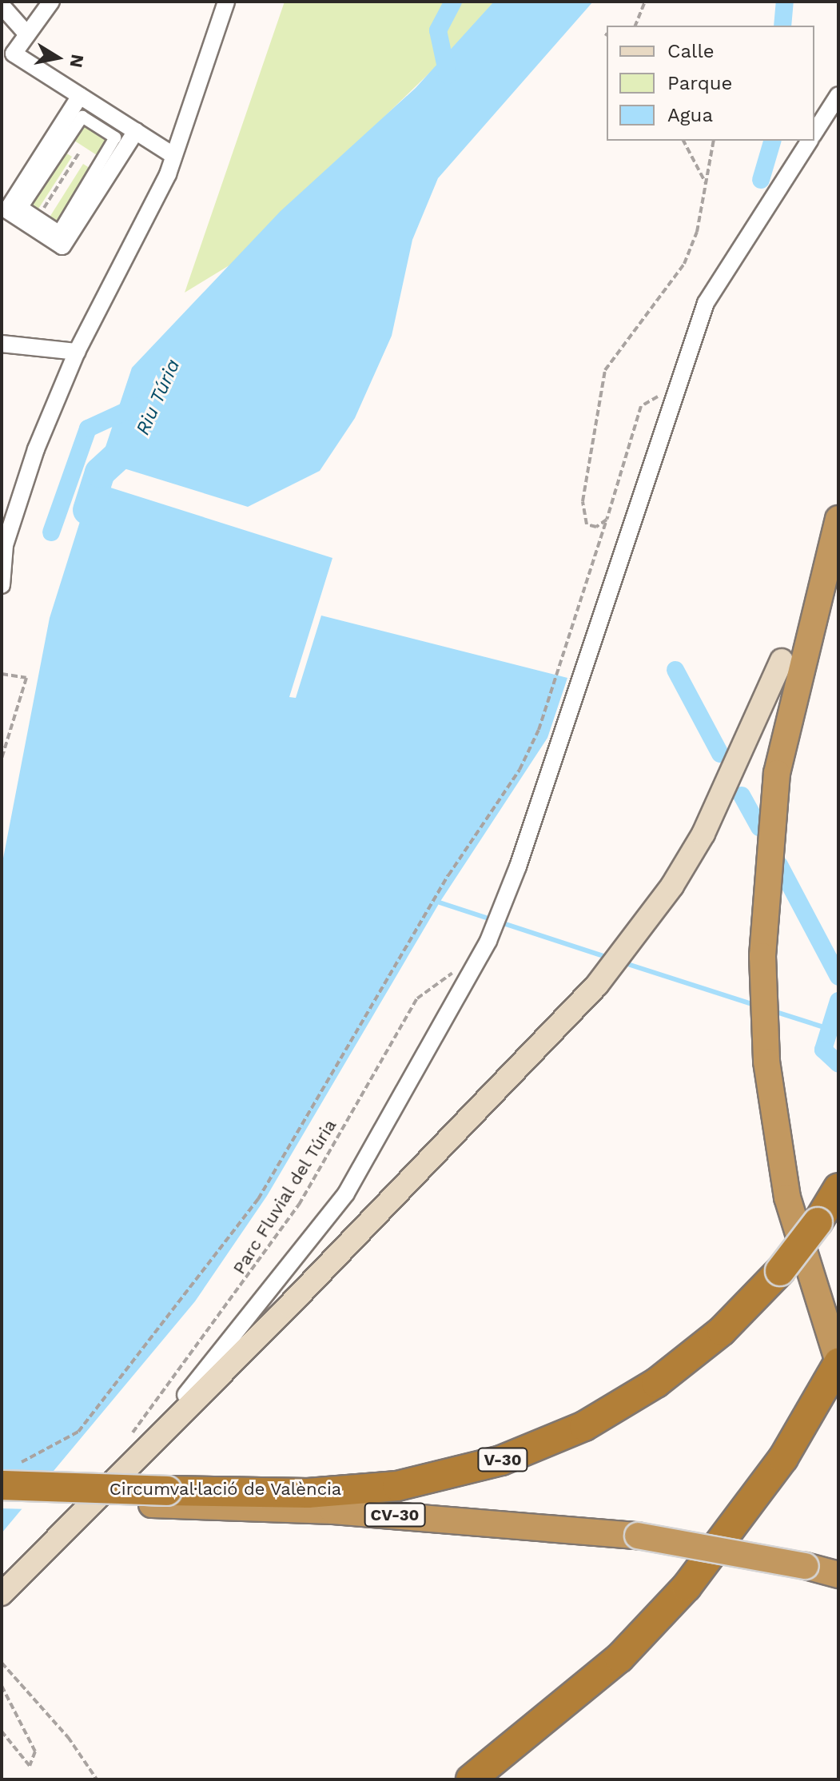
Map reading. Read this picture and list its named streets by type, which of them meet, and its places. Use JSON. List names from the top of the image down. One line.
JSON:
{"streets":{"highway":["V-30","Circumval·lació de València","CV-30"],"path":["Parc Fluvial del Túria"]},"crossings":[["Circumval·lació de València","CV-30"]],"water":["Riu Túria"],"legend":["Calle","Parque","Agua"],"north":"right"}
